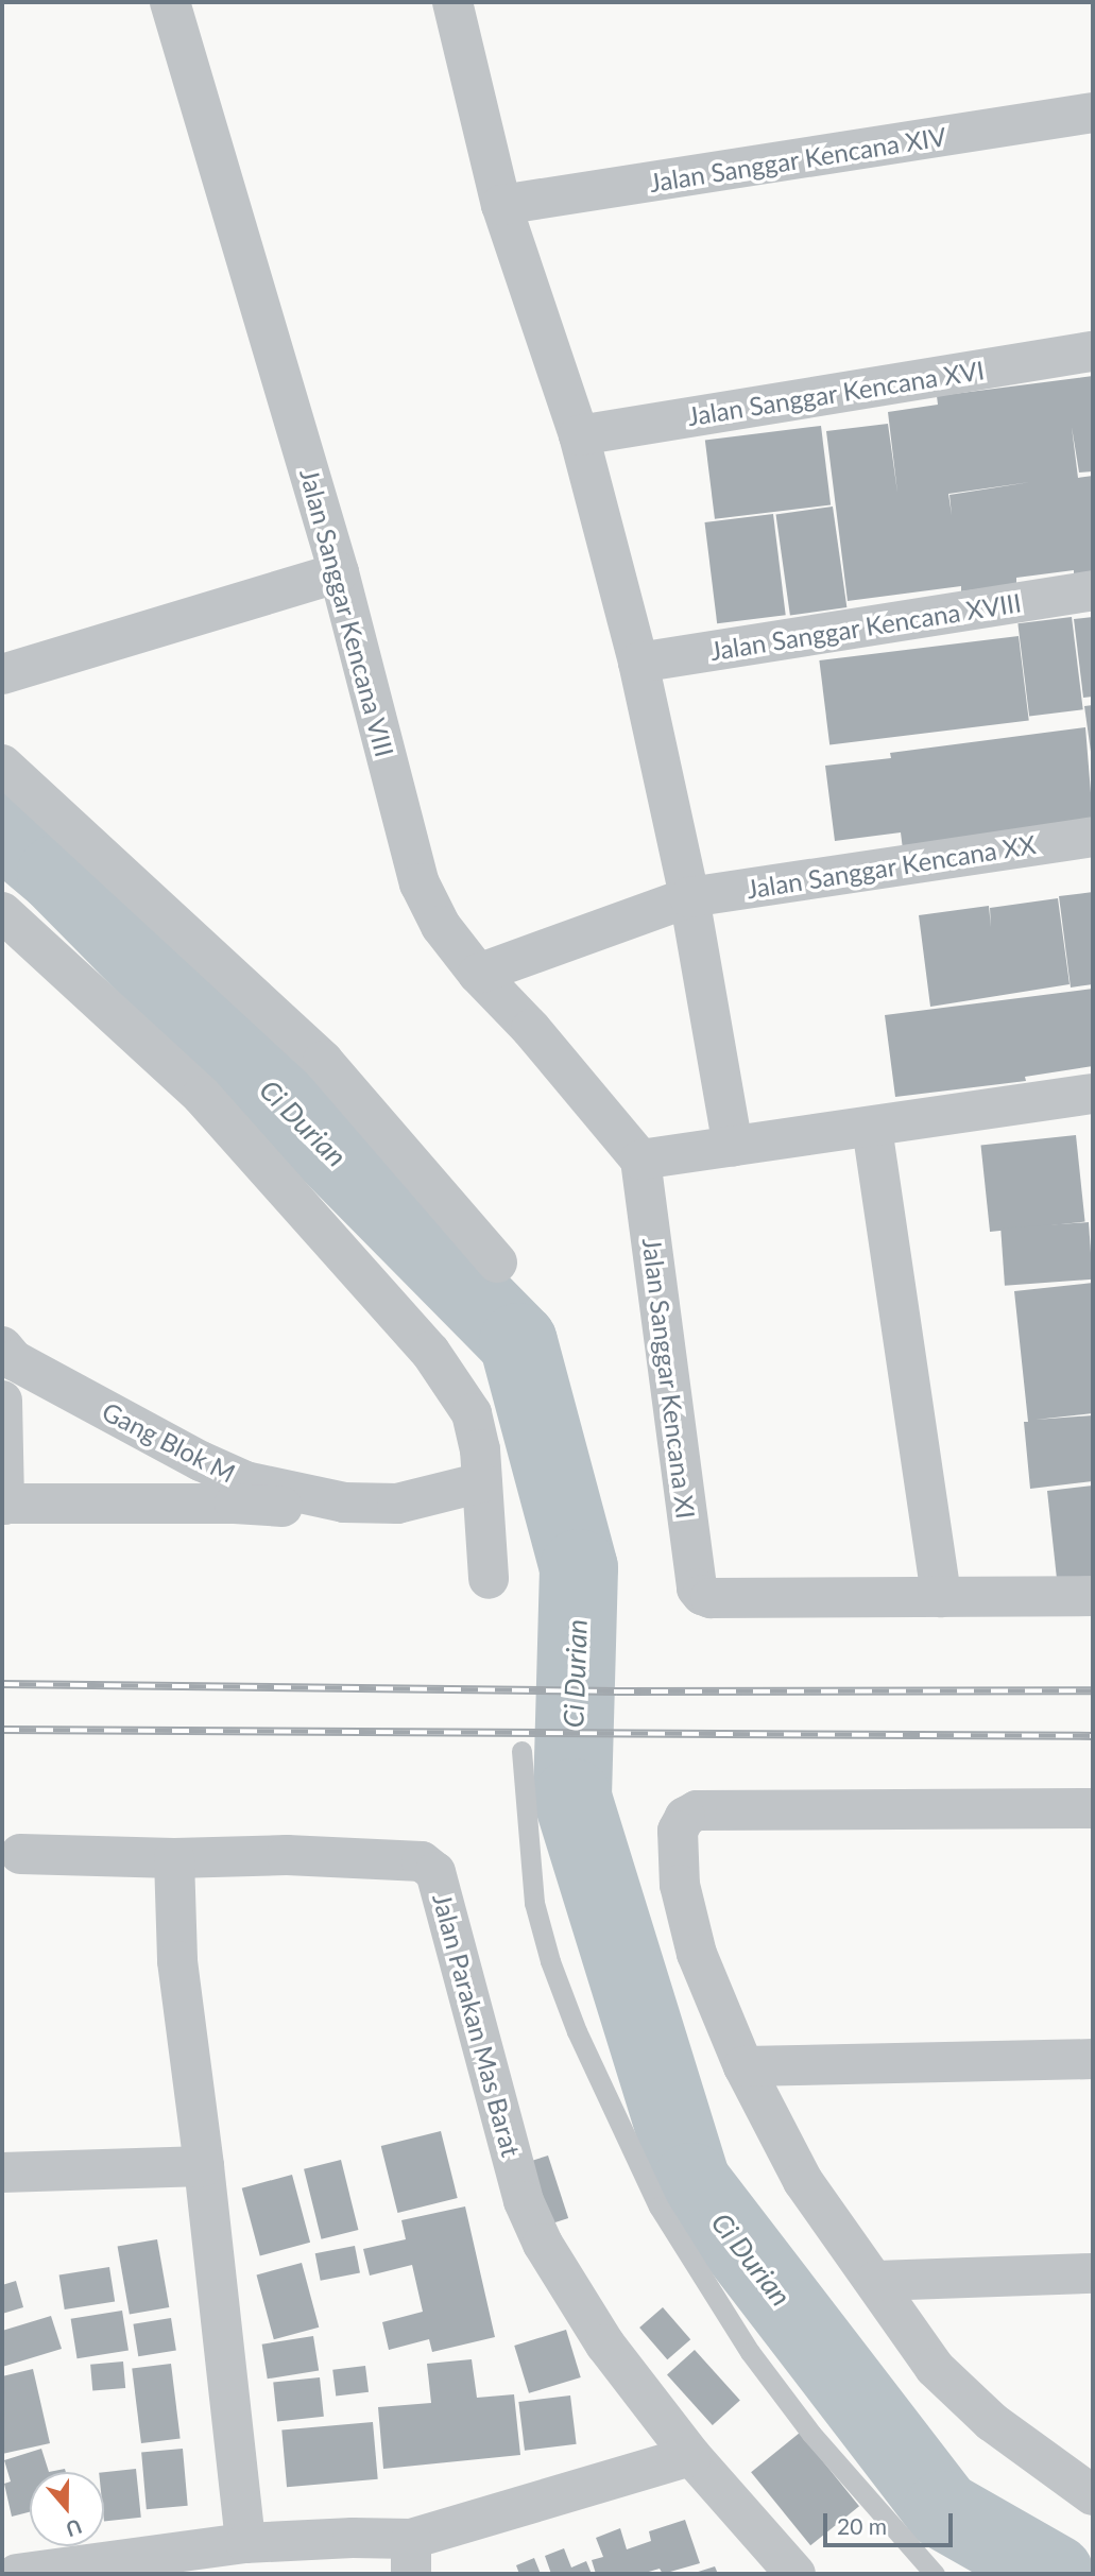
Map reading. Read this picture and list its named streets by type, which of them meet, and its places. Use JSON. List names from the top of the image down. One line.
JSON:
{"streets":{"street":["Jalan Sanggar Kencana XIV","Jalan Sanggar Kencana XVI","Jalan Sanggar Kencana VIII","Jalan Sanggar Kencana XVIII","Jalan Sanggar Kencana XX","Jalan Sanggar Kencana XI","Gang Blok M","Jalan Parakan Mas Barat"]},"crossings":[["Jalan Sanggar Kencana VIII","Jalan Sanggar Kencana XX"],["Jalan Sanggar Kencana VIII","Jalan Sanggar Kencana XI"]],"water":["Ci Durian"],"scale_bar":"20 m","north":"bottom"}
